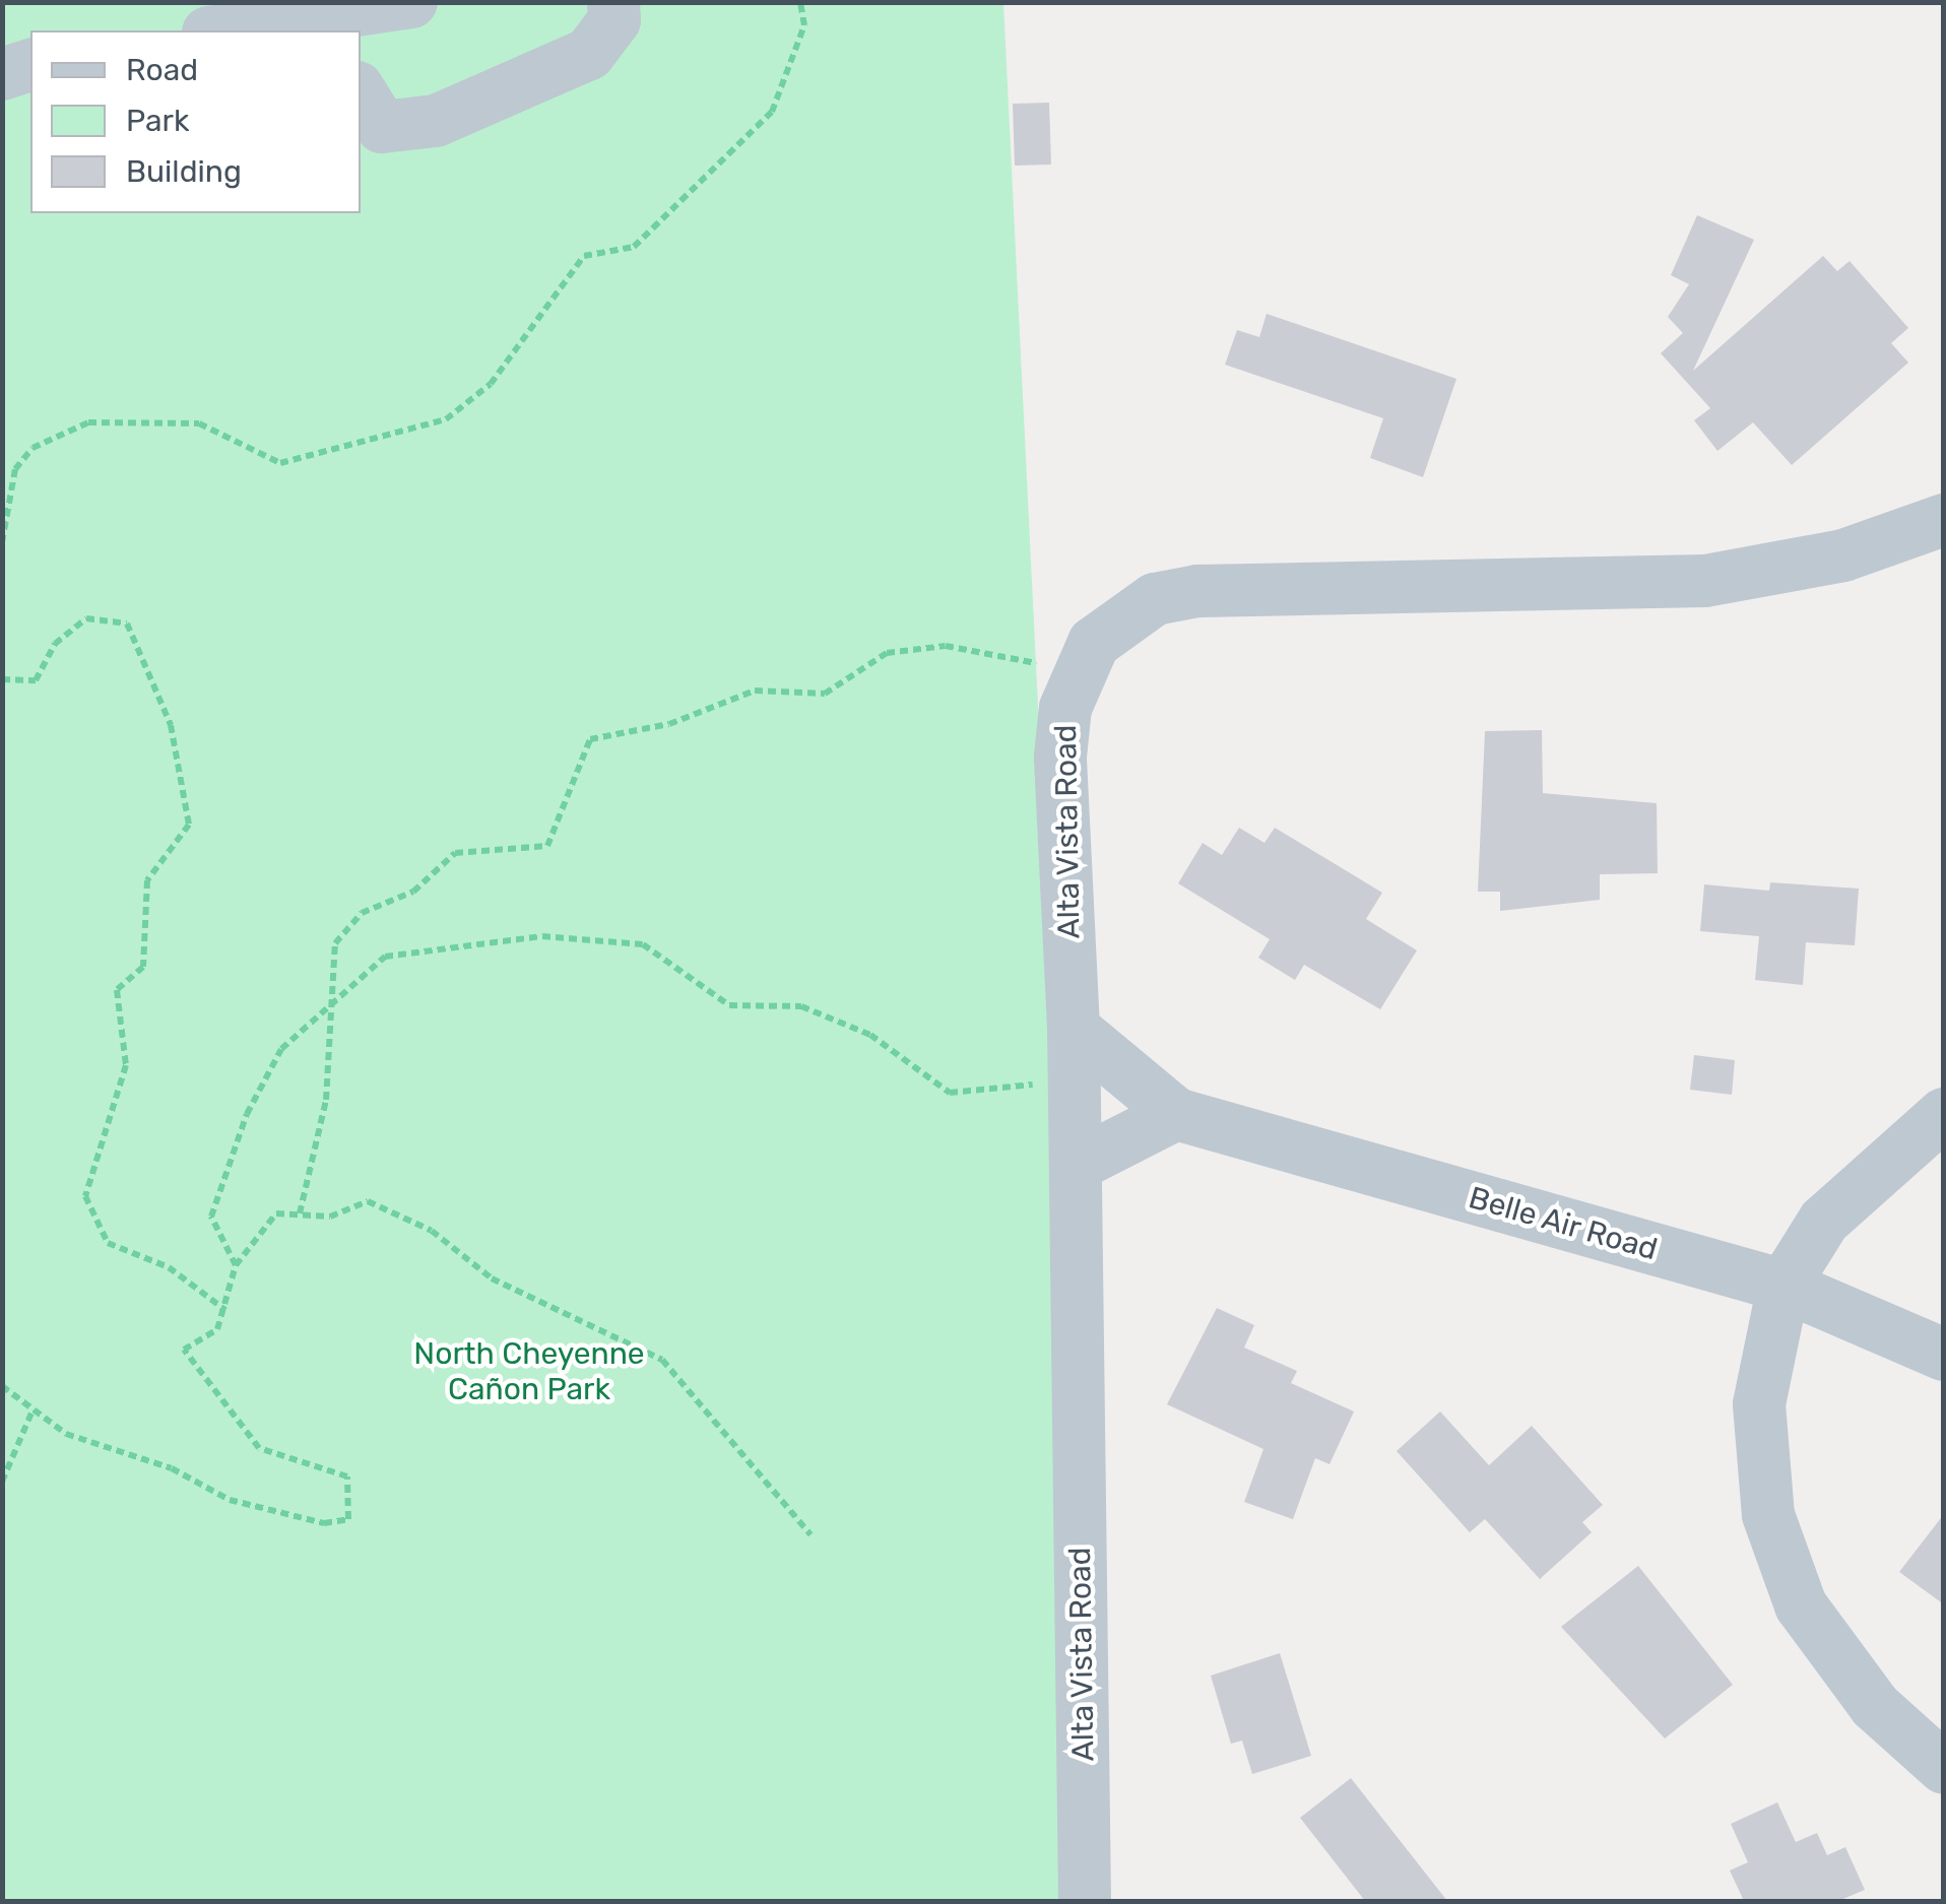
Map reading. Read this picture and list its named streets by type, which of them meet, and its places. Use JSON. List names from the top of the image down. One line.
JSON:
{"streets":{"street":["Alta Vista Road","Belle Air Road"]},"crossings":[["Alta Vista Road","Belle Air Road"]],"parks":["North Cheyenne Cañon Park"],"legend":["Road","Park","Building"]}
